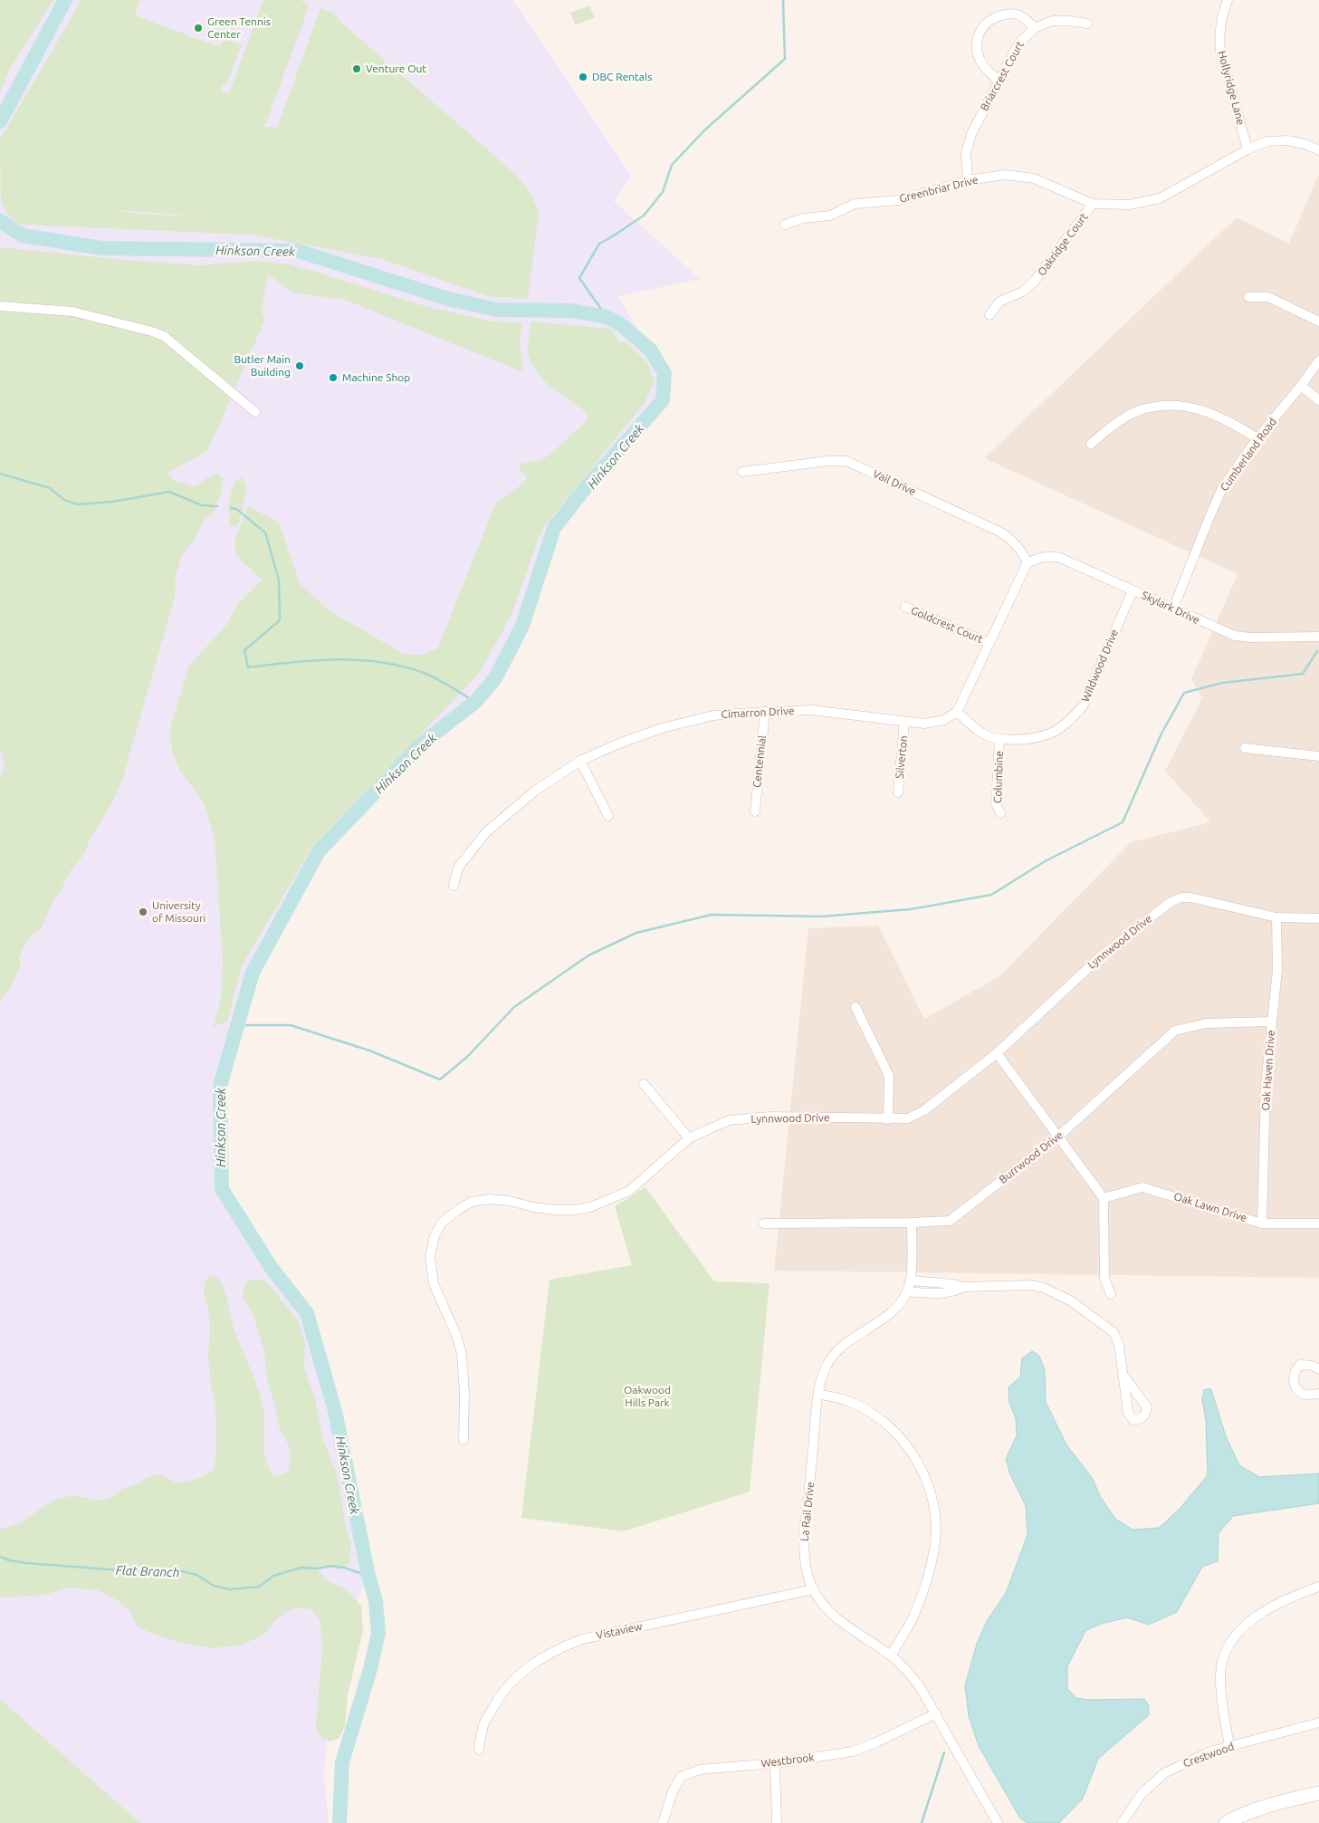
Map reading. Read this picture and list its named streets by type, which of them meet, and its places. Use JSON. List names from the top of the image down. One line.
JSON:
{"streets":{"street":["Briarcrest Court","Hollyridge Lane","Greenbriar Drive","Oakridge Court","Cumberland Road","Vail Drive","Skylark Drive","Goldcrest Court","Wildwood Drive","Cimarron Drive","Silverton","Centennial","Columbine","Lynnwood Drive","Oak Haven Drive","Burrwood Drive","Oak Lawn Drive","La Rail Drive","Vistaview","Crestwood","Westbrook"]},"crossings":[["Briarcrest Court","Greenbriar Drive"],["Hollyridge Lane","Greenbriar Drive"],["Greenbriar Drive","Oakridge Court"],["Cumberland Road","Skylark Drive"],["Vail Drive","Skylark Drive"],["Skylark Drive","Wildwood Drive"],["Wildwood Drive","Cimarron Drive"],["Wildwood Drive","Columbine"],["Cimarron Drive","Silverton"],["Cimarron Drive","Centennial"],["Lynnwood Drive","Oak Haven Drive"],["Oak Haven Drive","Burrwood Drive"],["Oak Haven Drive","Oak Lawn Drive"],["Burrwood Drive","La Rail Drive"],["La Rail Drive","Vistaview"],["La Rail Drive","Westbrook"]],"water":["Hinkson Creek","Flat Branch"],"parks":["Oakwood Hills Park"],"places":["Green Tennis Center","Venture Out","DBC Rentals","Butler Main Building","Machine Shop","University of Missouri"]}
